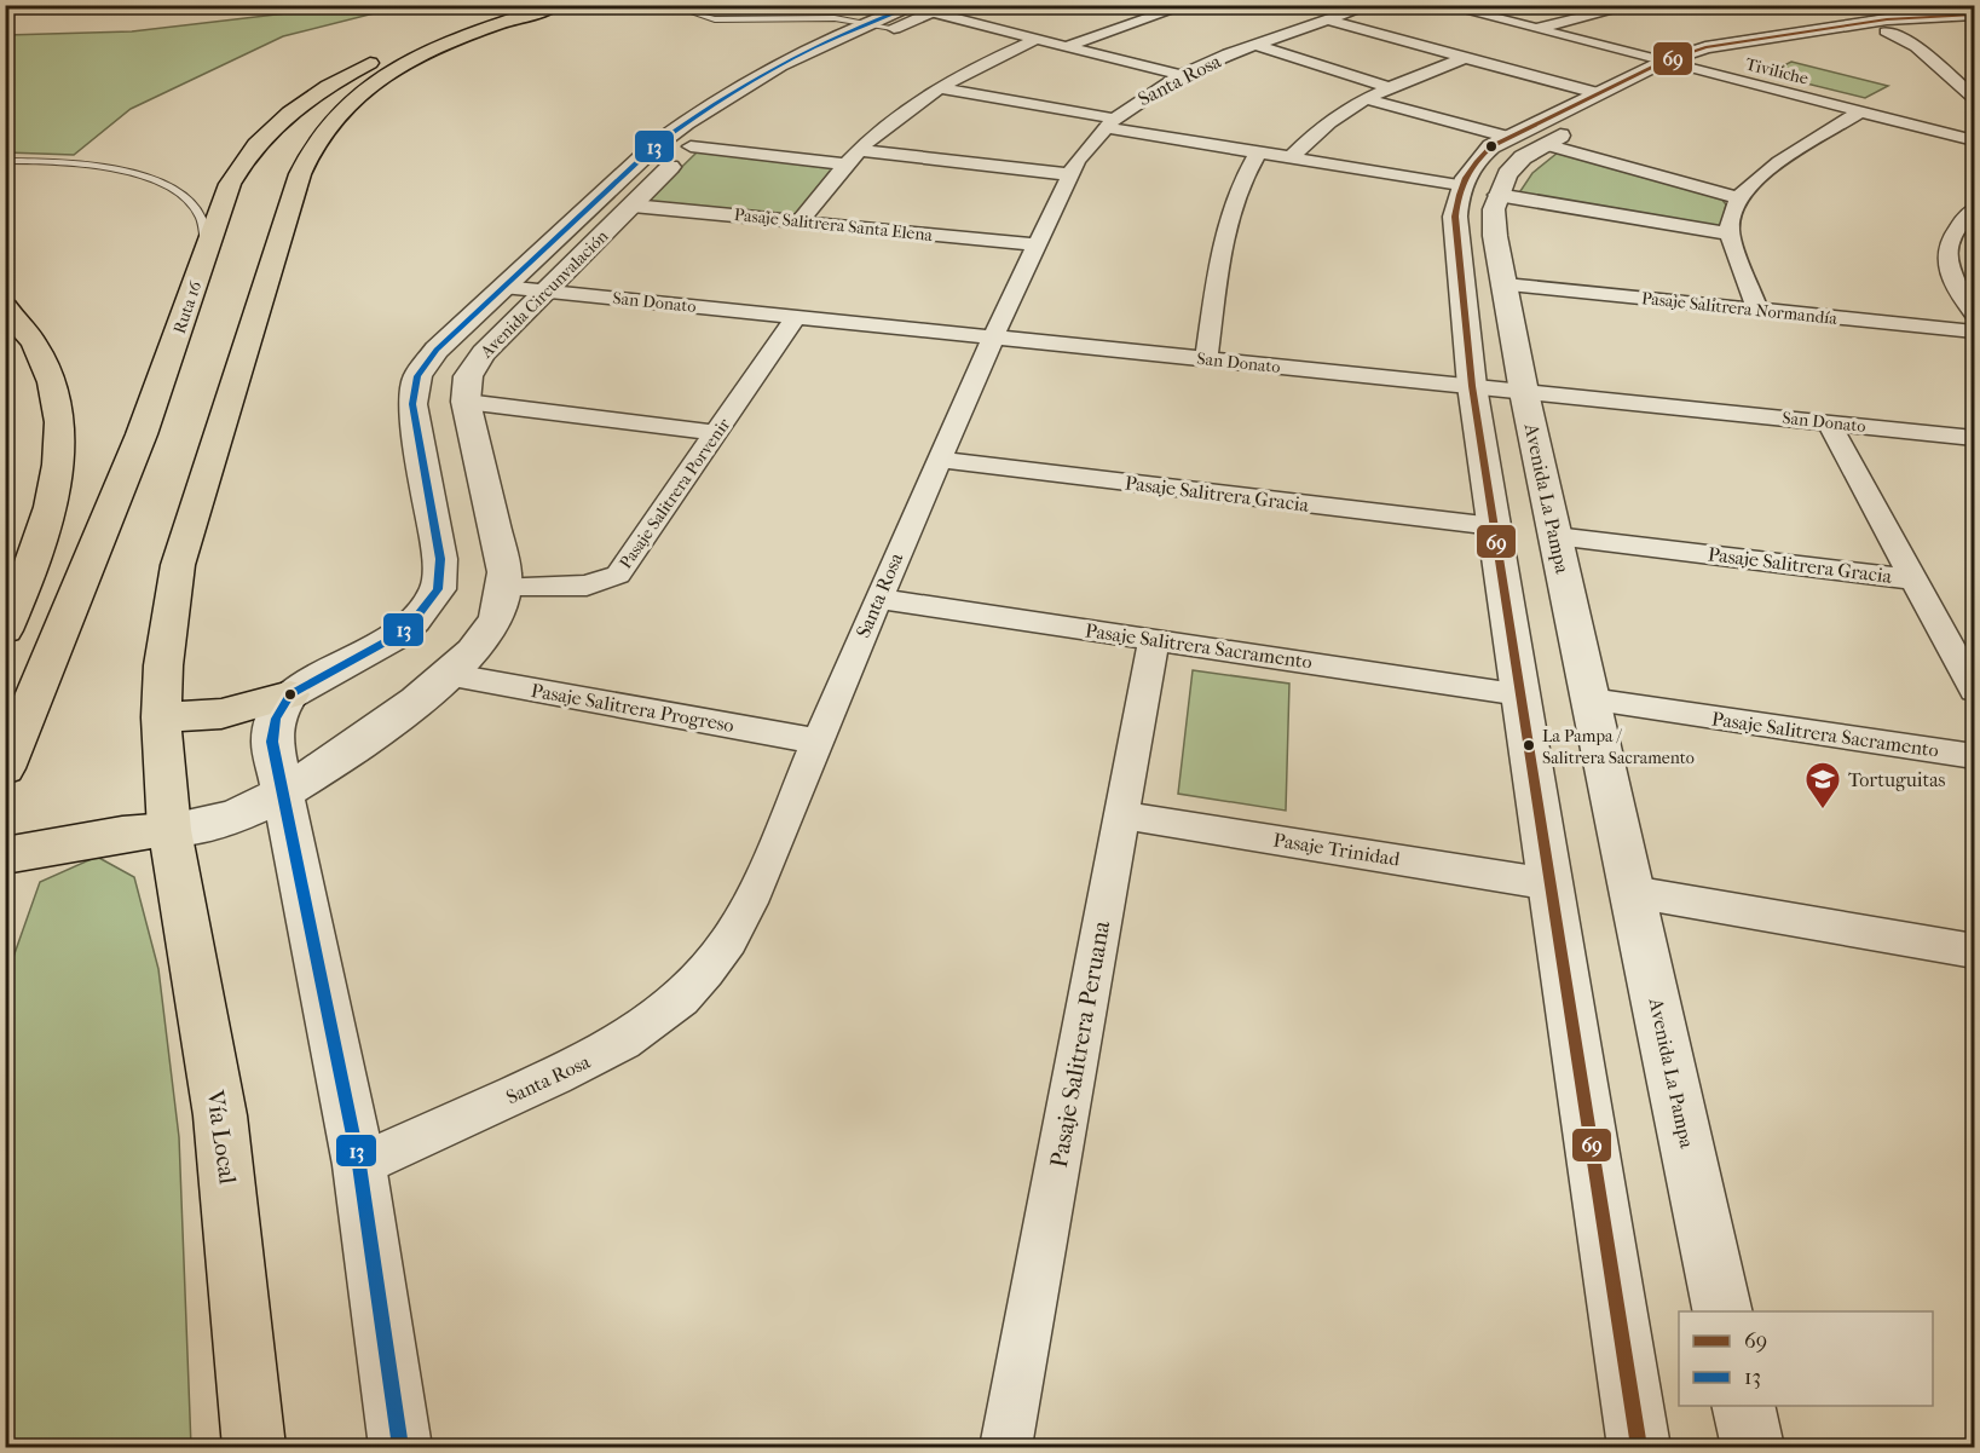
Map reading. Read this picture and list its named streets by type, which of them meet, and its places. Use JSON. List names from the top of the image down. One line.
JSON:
{"streets":{"main road":["Ruta 16","Vía Local"],"street":["Tiviliche","Santa Rosa","Pasaje Salitrera Santa Elena","Avenida Circunvalación","San Donato","Pasaje Salitrera Normandía","Pasaje Salitrera Porvenir","Pasaje Salitrera Gracia","Avenida La Pampa","Pasaje Salitrera Sacramento","Pasaje Salitrera Progreso","Pasaje Trinidad","Pasaje Salitrera Peruana"]},"crossings":[["Santa Rosa","Pasaje Salitrera Santa Elena"],["Santa Rosa","San Donato"],["Santa Rosa","Pasaje Salitrera Gracia"],["Santa Rosa","Pasaje Salitrera Sacramento"],["Santa Rosa","Pasaje Salitrera Progreso"],["Pasaje Salitrera Santa Elena","Avenida Circunvalación"],["Avenida Circunvalación","San Donato"],["Avenida Circunvalación","Pasaje Salitrera Porvenir"],["Avenida Circunvalación","Pasaje Salitrera Progreso"],["Avenida Circunvalación","Vía Local"],["San Donato","Pasaje Salitrera Porvenir"],["San Donato","Avenida La Pampa"],["Pasaje Salitrera Normandía","Avenida La Pampa"],["Pasaje Salitrera Gracia","Avenida La Pampa"],["Avenida La Pampa","Pasaje Salitrera Sacramento"],["Pasaje Salitrera Sacramento","Pasaje Salitrera Peruana"],["Pasaje Trinidad","Pasaje Salitrera Peruana"]],"places":{"other":["La Pampa / Salitrera Sacramento"],"school or university":["Tortuguitas"]},"lines":["transit line 13","transit line 69"],"legend":["69","13"]}
